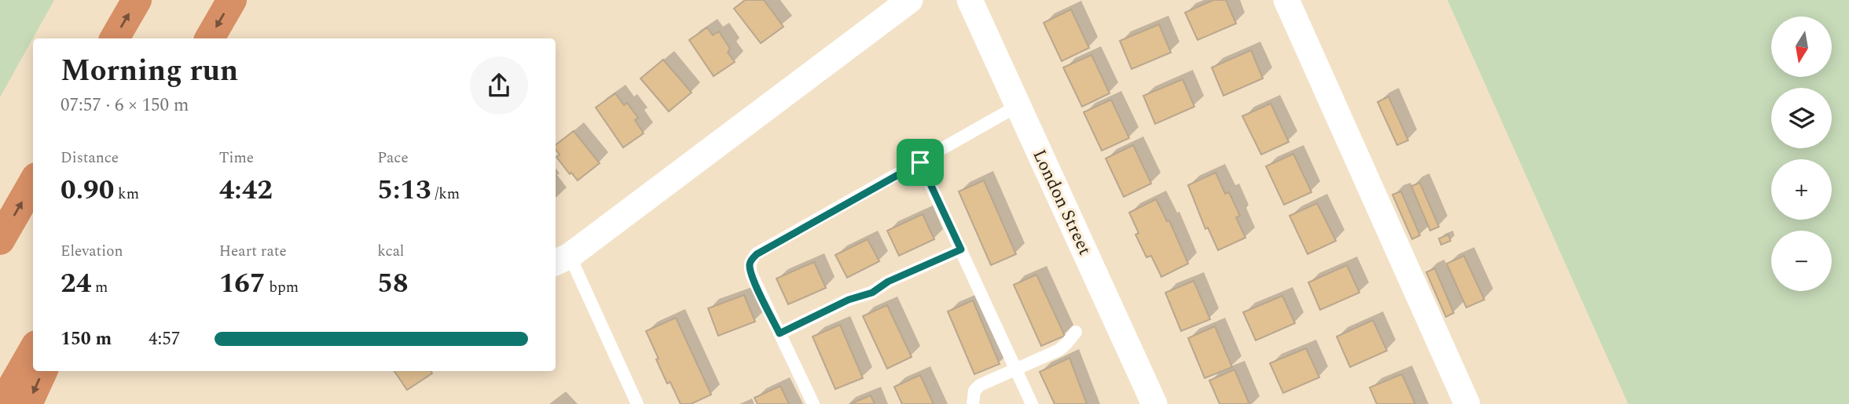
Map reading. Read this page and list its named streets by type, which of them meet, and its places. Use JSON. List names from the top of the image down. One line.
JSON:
{"streets":{"street":["London Street"]},"north":"bottom","page":{"map_buttons":["+","−"],"heading":["Morning run","07:57 · 6 × 150 m"],"stats":[["Distance","0.90 km"],["Time","4:42"],["Pace","5:13 /km"],["Elevation","24 m"],["Heart rate","167 bpm"],["kcal","58"]],"list":[{"name":"150 m","note":"4:57"}]}}
